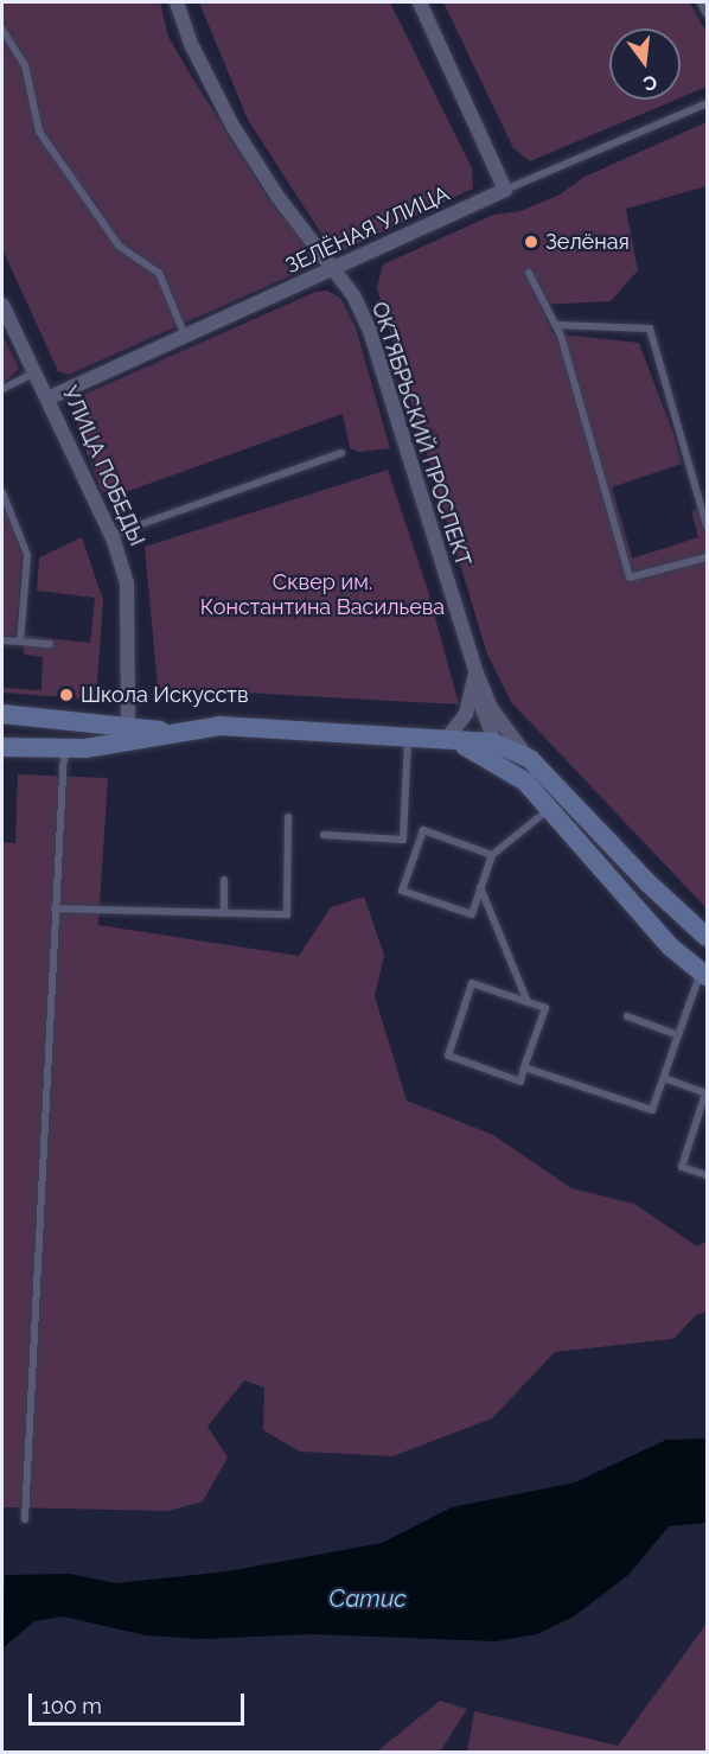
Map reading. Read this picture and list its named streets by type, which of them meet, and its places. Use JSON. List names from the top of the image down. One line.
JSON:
{"streets":{"street":["ЗЕЛЁНАЯ УЛИЦА","ОКТЯБРЬСКИЙ ПРОСПЕКТ","УЛИЦА ПОБЕДЫ"]},"crossings":[["ЗЕЛЁНАЯ УЛИЦА","ОКТЯБРЬСКИЙ ПРОСПЕКТ"],["ЗЕЛЁНАЯ УЛИЦА","УЛИЦА ПОБЕДЫ"]],"water":["Сатис"],"parks":["Сквер им. Константина Васильева"],"places":["Зелёная","Школа Искусств"],"scale_bar":"100 m","north":"bottom"}
